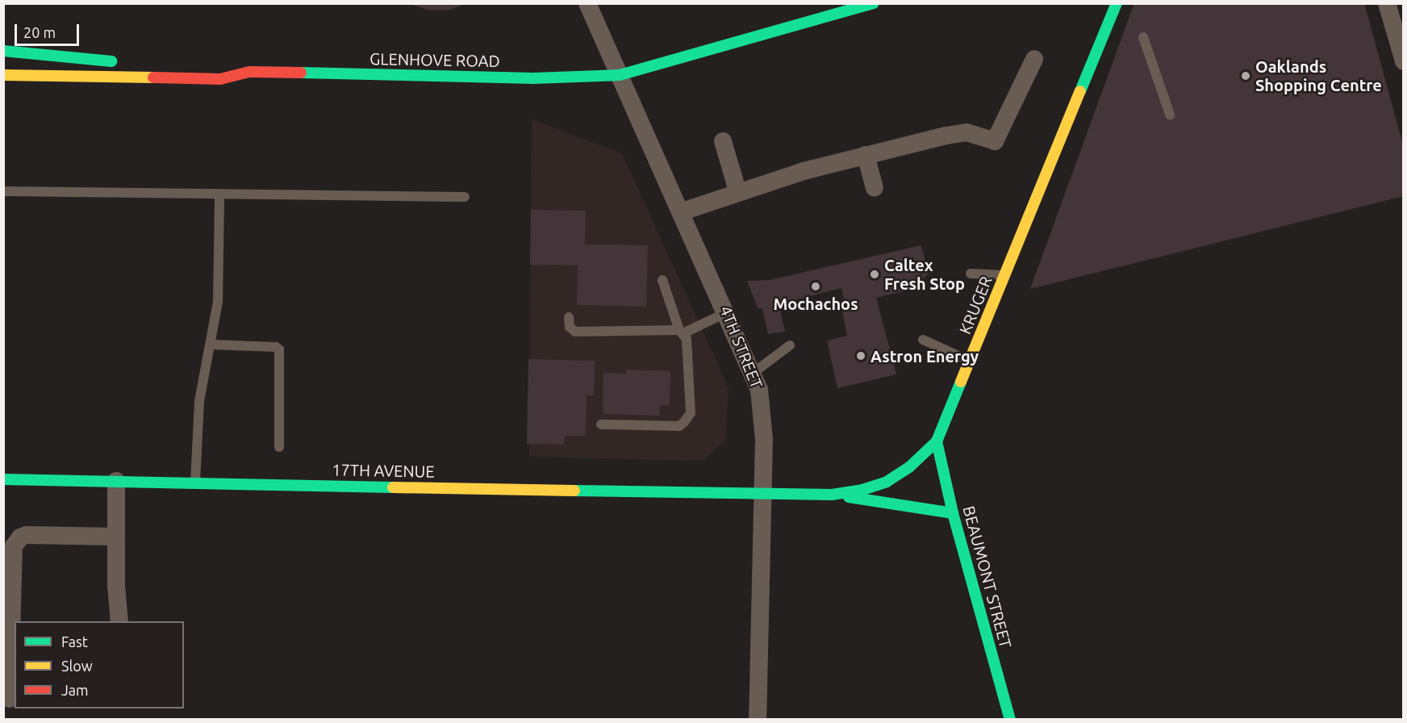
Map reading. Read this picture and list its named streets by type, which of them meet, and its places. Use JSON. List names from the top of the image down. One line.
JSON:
{"streets":{"street":["GLENHOVE ROAD","KRUGER","4TH STREET","17TH AVENUE","BEAUMONT STREET"]},"crossings":[["GLENHOVE ROAD","4TH STREET"],["KRUGER","4TH STREET"],["KRUGER","17TH AVENUE"],["KRUGER","BEAUMONT STREET"],["4TH STREET","17TH AVENUE"]],"places":["Oaklands Shopping Centre","Caltex Fresh Stop","Mochachos","Astron Energy"],"legend":["Fast","Slow","Jam"],"scale_bar":"20 m"}
